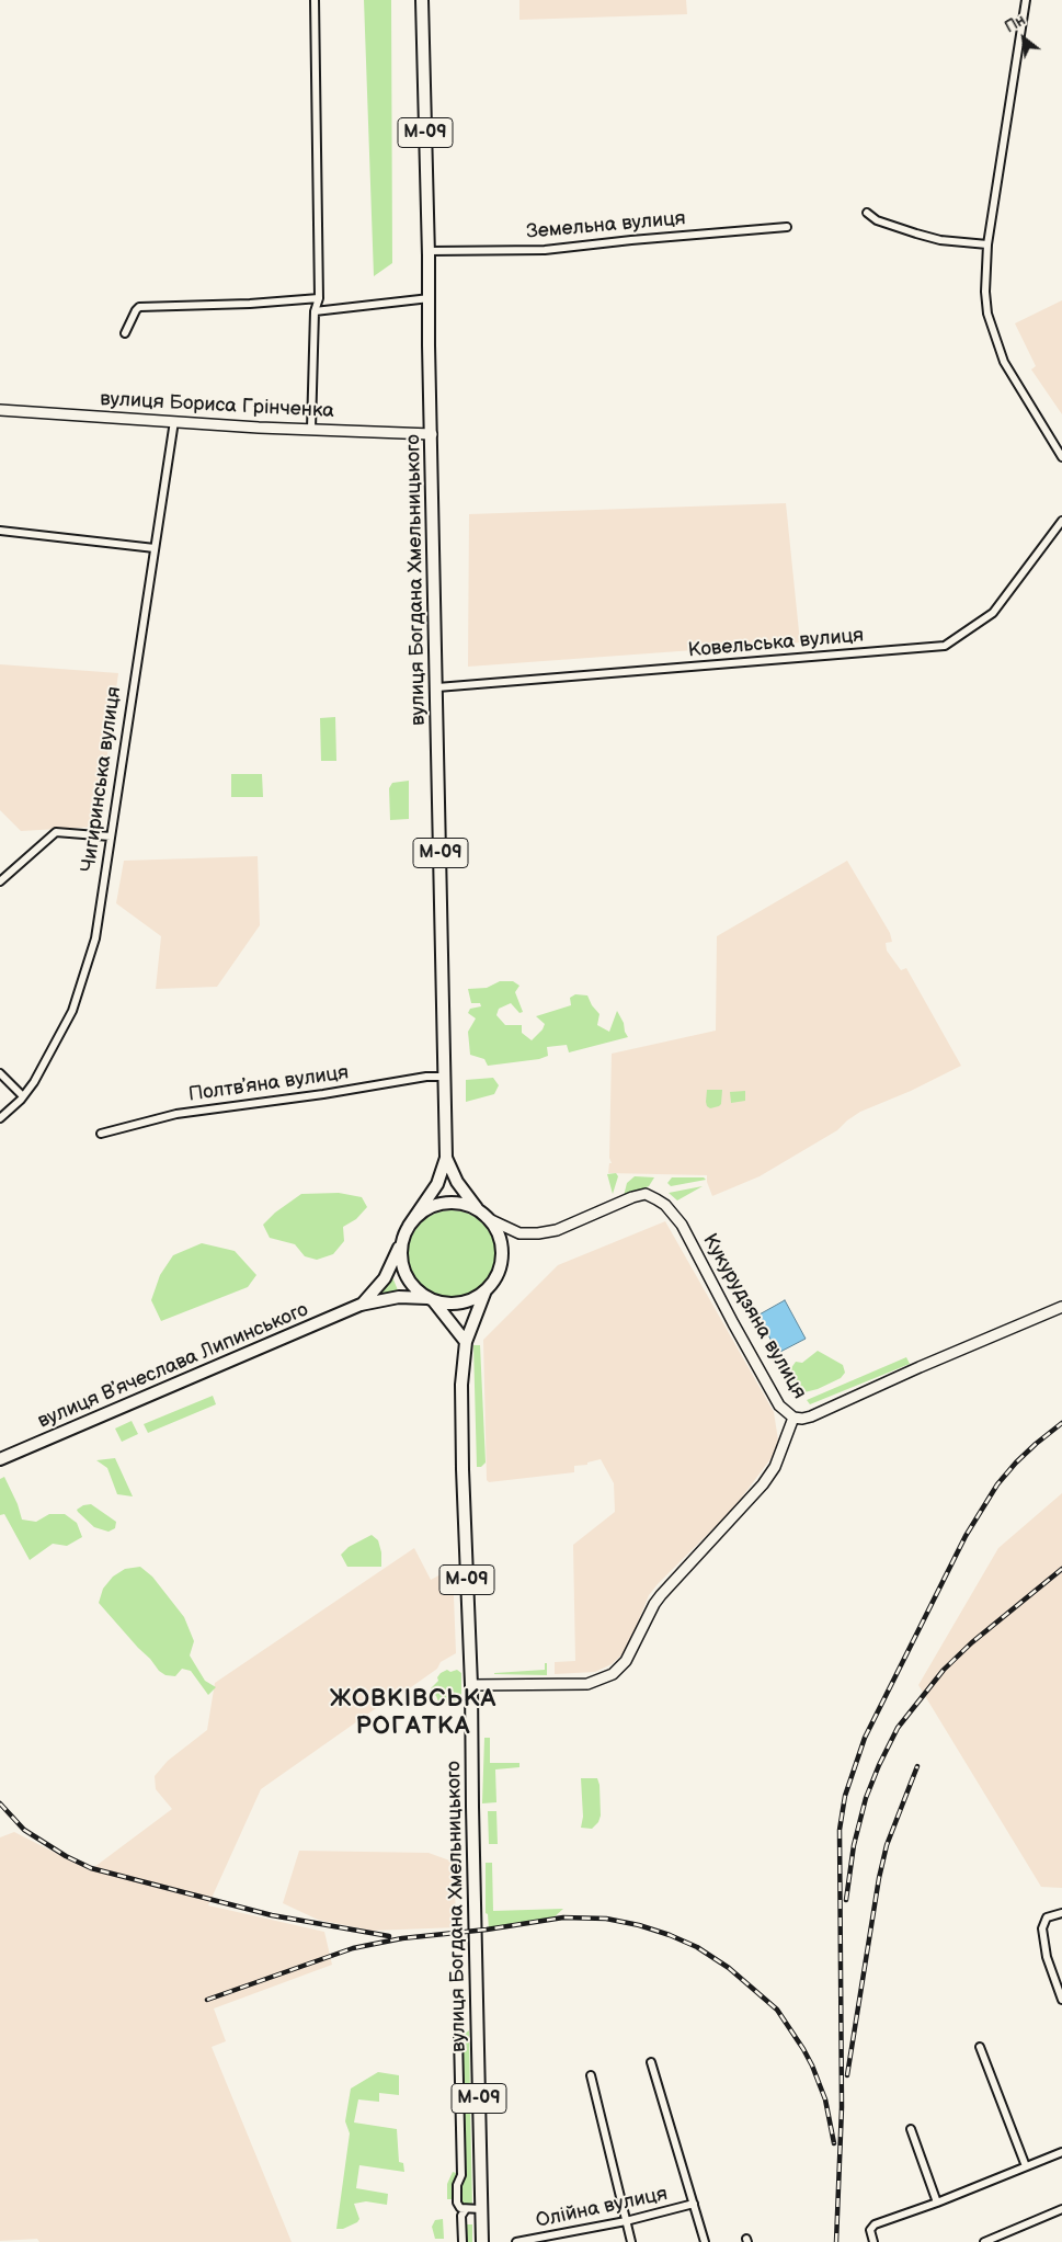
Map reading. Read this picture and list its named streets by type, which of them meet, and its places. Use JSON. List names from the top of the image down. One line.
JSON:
{"streets":{"main road":["М-09","вулиця Бориса Грінченка","вулиця Богдана Хмельницького","Кукурудзяна вулиця","вулиця Вʼячеслава Липинського"],"street":["Земельна вулиця","Ковельська вулиця","Чигиринська вулиця","Полтвʼяна вулиця","Олійна вулиця"]},"crossings":[["М-09","вулиця Богдана Хмельницького"],["М-09","Кукурудзяна вулиця"],["М-09","вулиця Вʼячеслава Липинського"],["Земельна вулиця","вулиця Богдана Хмельницького"],["вулиця Бориса Грінченка","вулиця Богдана Хмельницького"],["вулиця Бориса Грінченка","Чигиринська вулиця"],["вулиця Богдана Хмельницького","Ковельська вулиця"],["вулиця Богдана Хмельницького","Полтвʼяна вулиця"],["вулиця Богдана Хмельницького","Кукурудзяна вулиця"],["вулиця Богдана Хмельницького","вулиця Вʼячеслава Липинського"],["Кукурудзяна вулиця","вулиця Вʼячеслава Липинського"]],"districts":["ЖОВКІВСЬКА РОГАТКА"],"north":"top left"}
